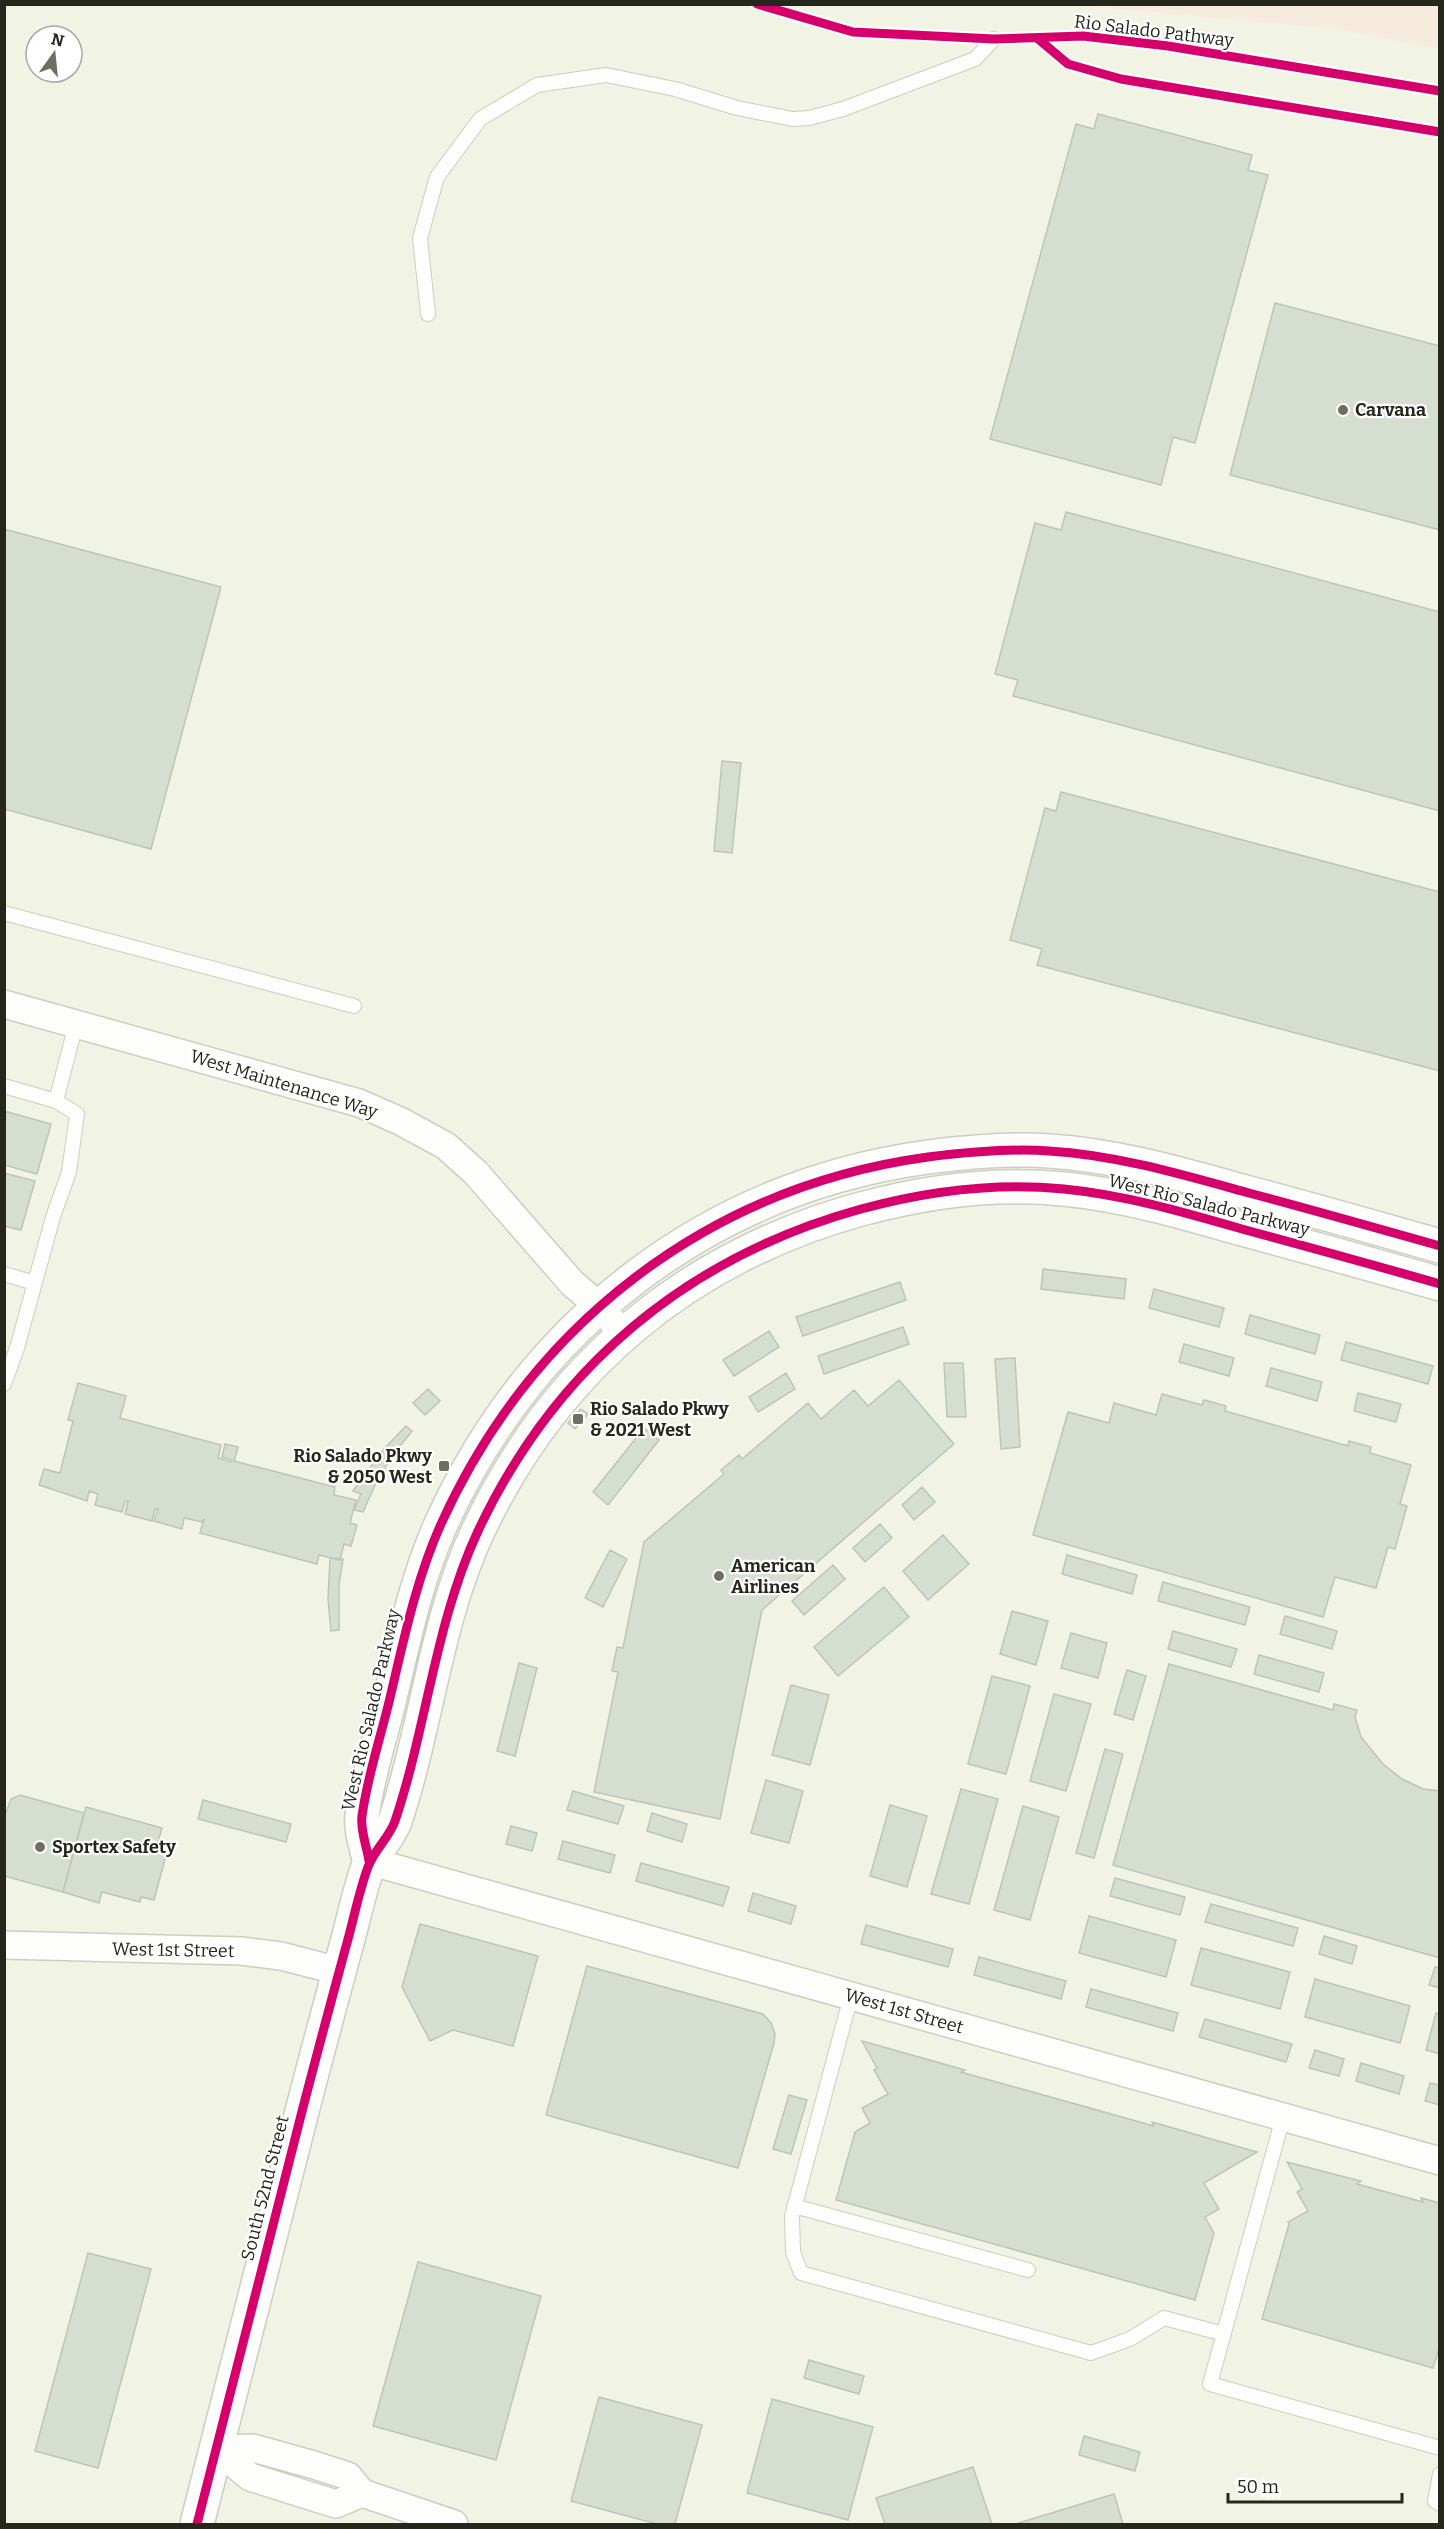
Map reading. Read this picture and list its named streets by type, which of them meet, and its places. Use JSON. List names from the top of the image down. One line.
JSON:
{"streets":{"main road":["West Rio Salado Parkway","South 52nd Street"],"street":["West Maintenance Way","West 1st Street"],"cycle path":["Rio Salado Pathway"]},"crossings":[["West Maintenance Way","West Rio Salado Parkway"],["West Rio Salado Parkway","West 1st Street"],["West Rio Salado Parkway","South 52nd Street"],["West 1st Street","South 52nd Street"]],"places":{"other":["Carvana","American Airlines","Sportex Safety"],"transit":["Rio Salado Pkwy & 2021 West","Rio Salado Pkwy & 2050 West"]},"scale_bar":"50 m","north":"top"}
